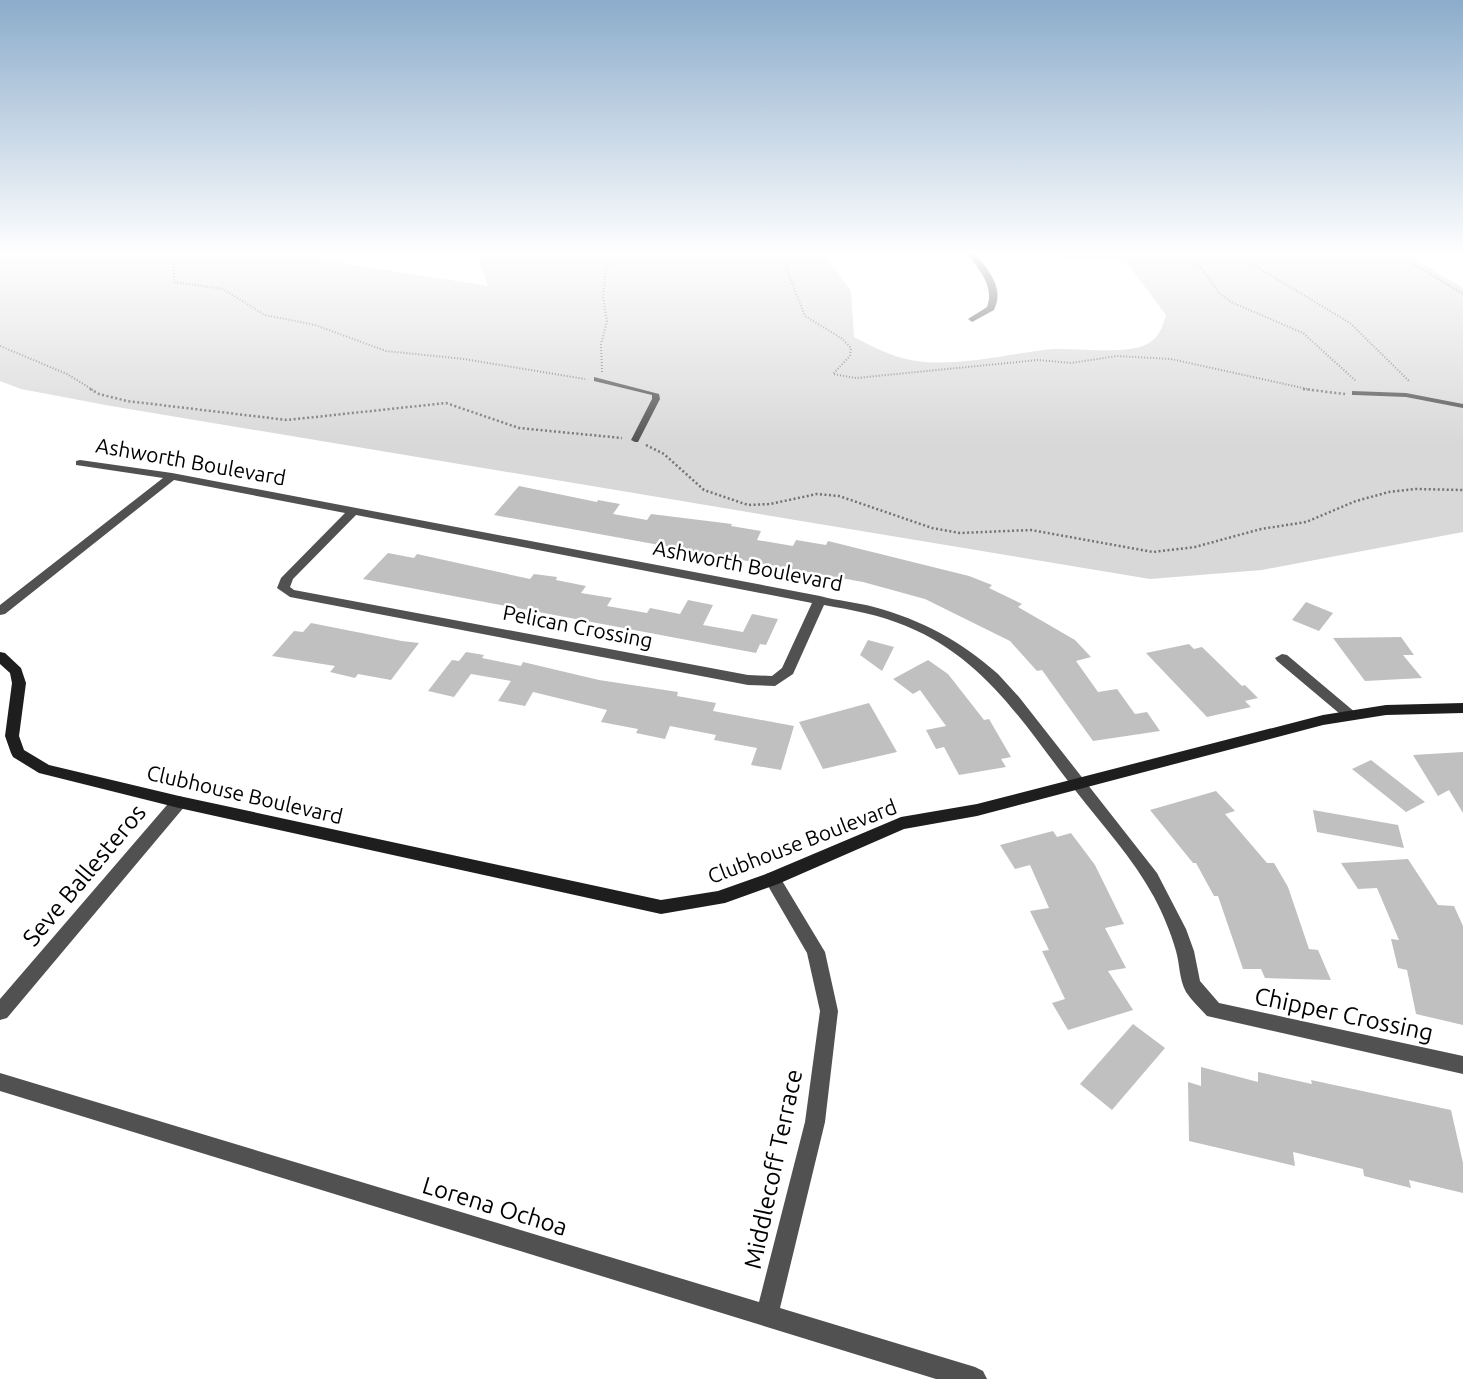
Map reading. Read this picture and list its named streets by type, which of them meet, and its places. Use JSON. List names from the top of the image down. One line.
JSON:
{"streets":{"street":["Ashworth Boulevard","Pelican Crossing","Clubhouse Boulevard","Seve Ballesteros","Chipper Crossing","Middlecoff Terrace","Lorena Ochoa"]},"crossings":[["Ashworth Boulevard","Pelican Crossing"],["Ashworth Boulevard","Clubhouse Boulevard"],["Ashworth Boulevard","Chipper Crossing"],["Clubhouse Boulevard","Seve Ballesteros"],["Clubhouse Boulevard","Middlecoff Terrace"],["Middlecoff Terrace","Lorena Ochoa"]]}
